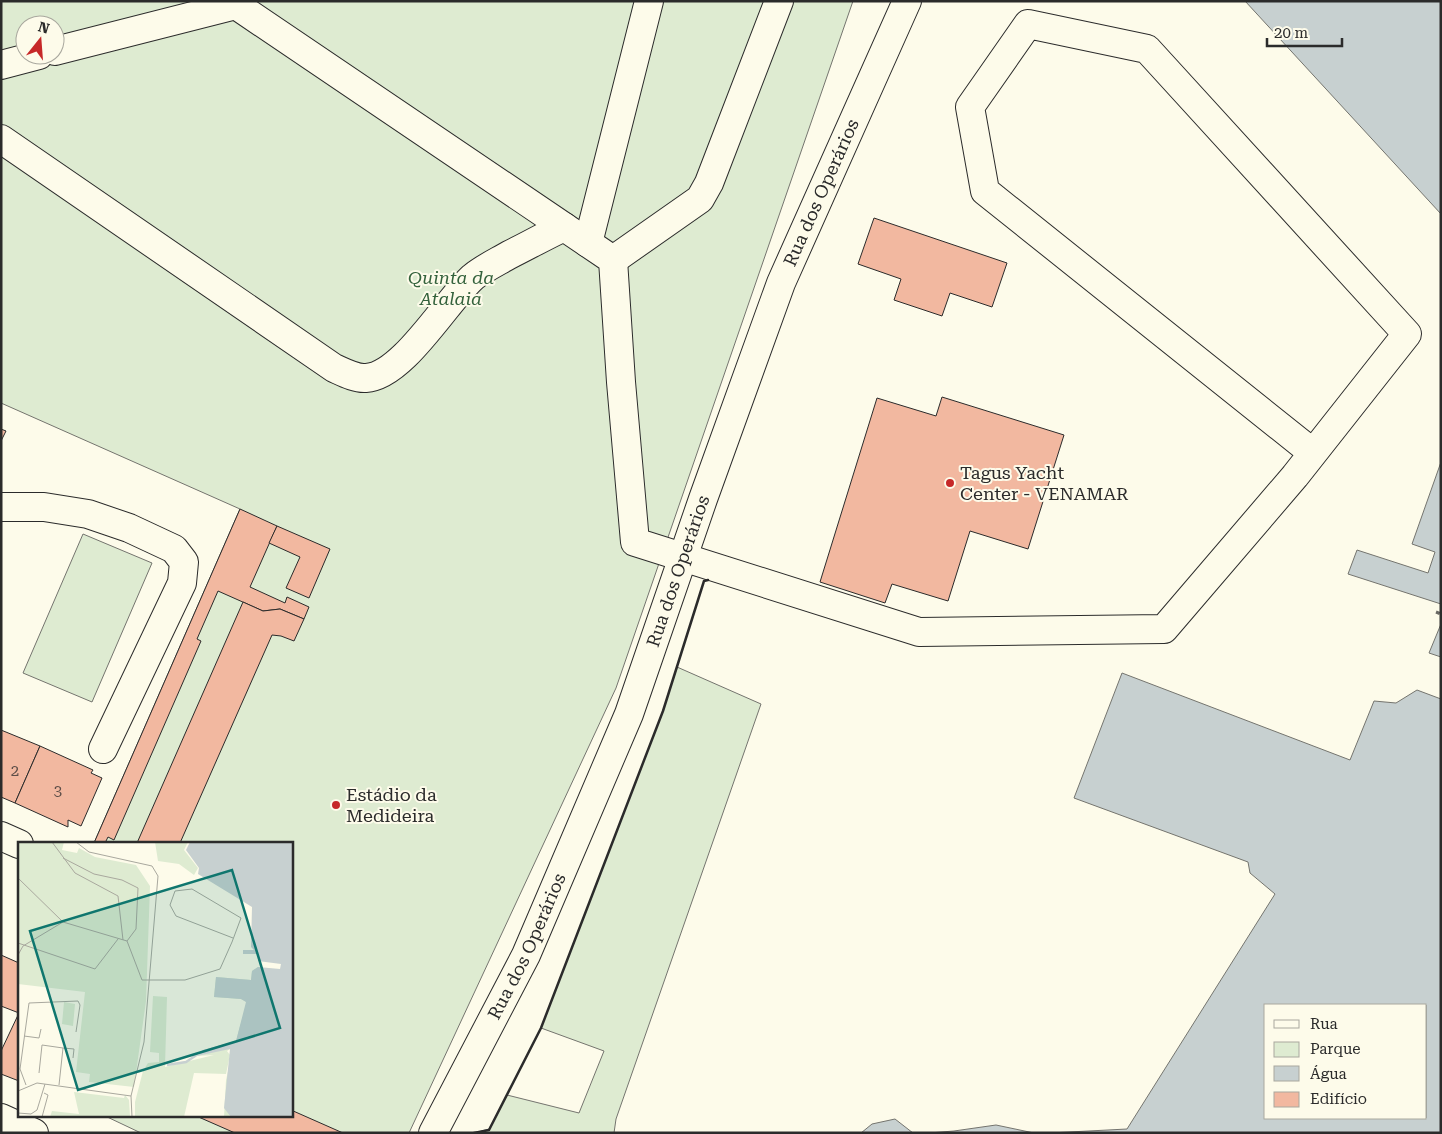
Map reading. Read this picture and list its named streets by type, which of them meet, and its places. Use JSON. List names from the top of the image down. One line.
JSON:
{"streets":{"street":["Rua dos Operários"]},"parks":["Quinta da Atalaia"],"places":["Tagus Yacht Center - VENAMAR","Estádio da Medideira"],"house_numbers":["2","3"],"legend":["Rua","Parque","Água","Edifício"],"scale_bar":"20 m","north":"top"}
